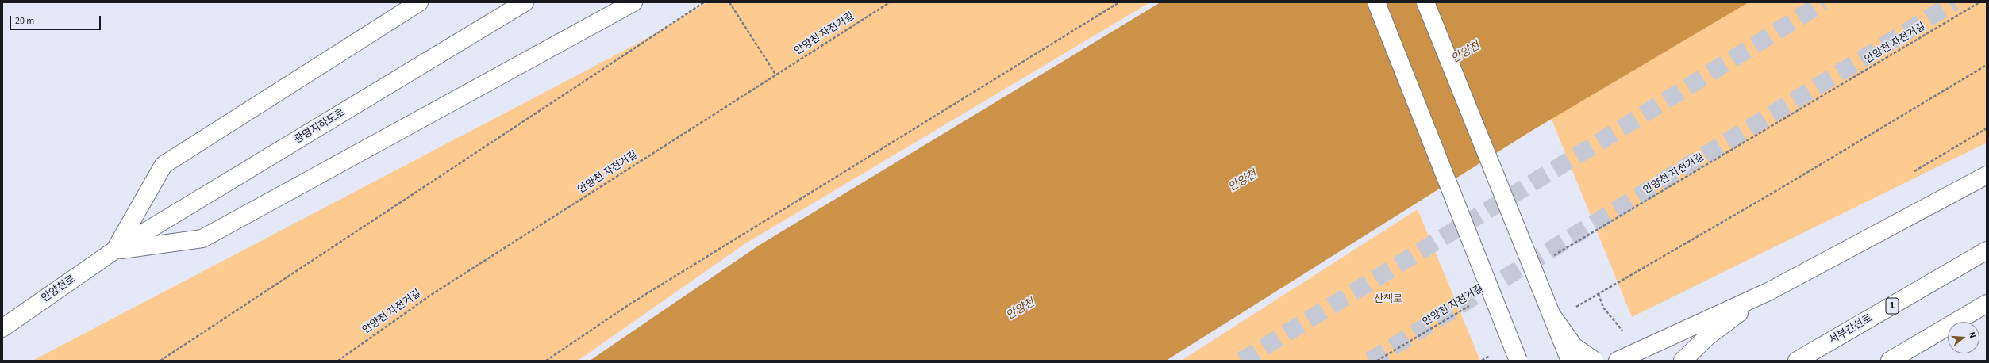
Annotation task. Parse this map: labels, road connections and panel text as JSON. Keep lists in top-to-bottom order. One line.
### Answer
{"streets":{"main road":["광명지하도로","안양천로","1","서부간선로"],"path":["안양천 자전거길"]},"crossings":[["광명지하도로","안양천로"]],"water":["안양천"],"parks":["산책로"],"scale_bar":"20 m","north":"right"}
